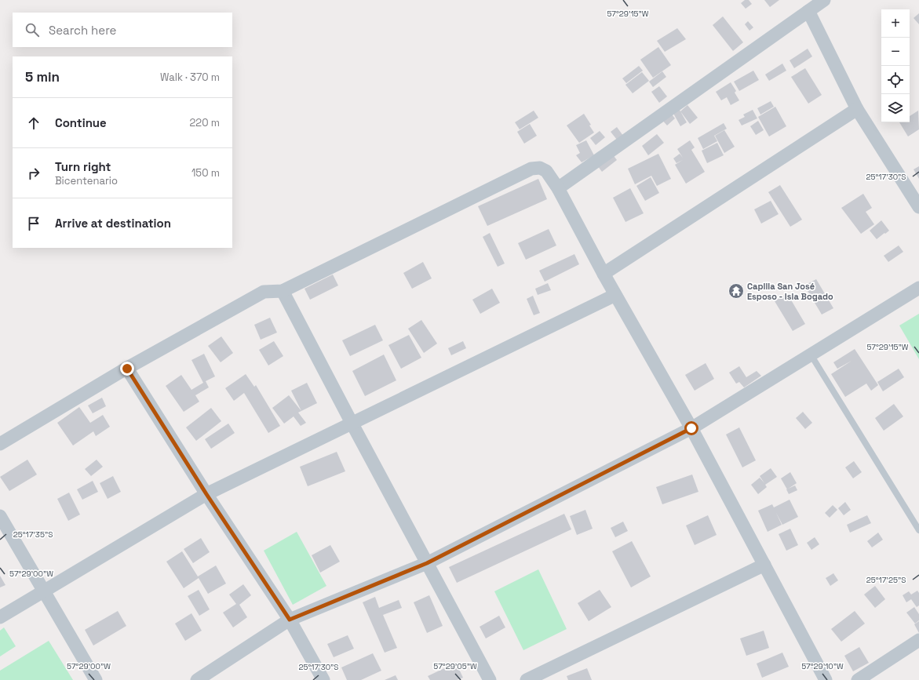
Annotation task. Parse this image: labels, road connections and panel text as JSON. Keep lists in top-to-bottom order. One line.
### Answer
{"places":{"temple":["Capilla San José Esposo - Isla Bogado"]},"page":{"map_buttons":["+","−"],"search":"Search here","heading":["5 min","Walk · 370 m"],"list":[["Continue","220 m"],["Turn right","Bicentenario","150 m"],"Arrive at destination"]},"coordinates":["57°29'15\"W","25°17'30\"S","25°17'35\"S","57°29'00\"W","25°17'25\"S","57°29'05\"W","57°29'10\"W"]}
